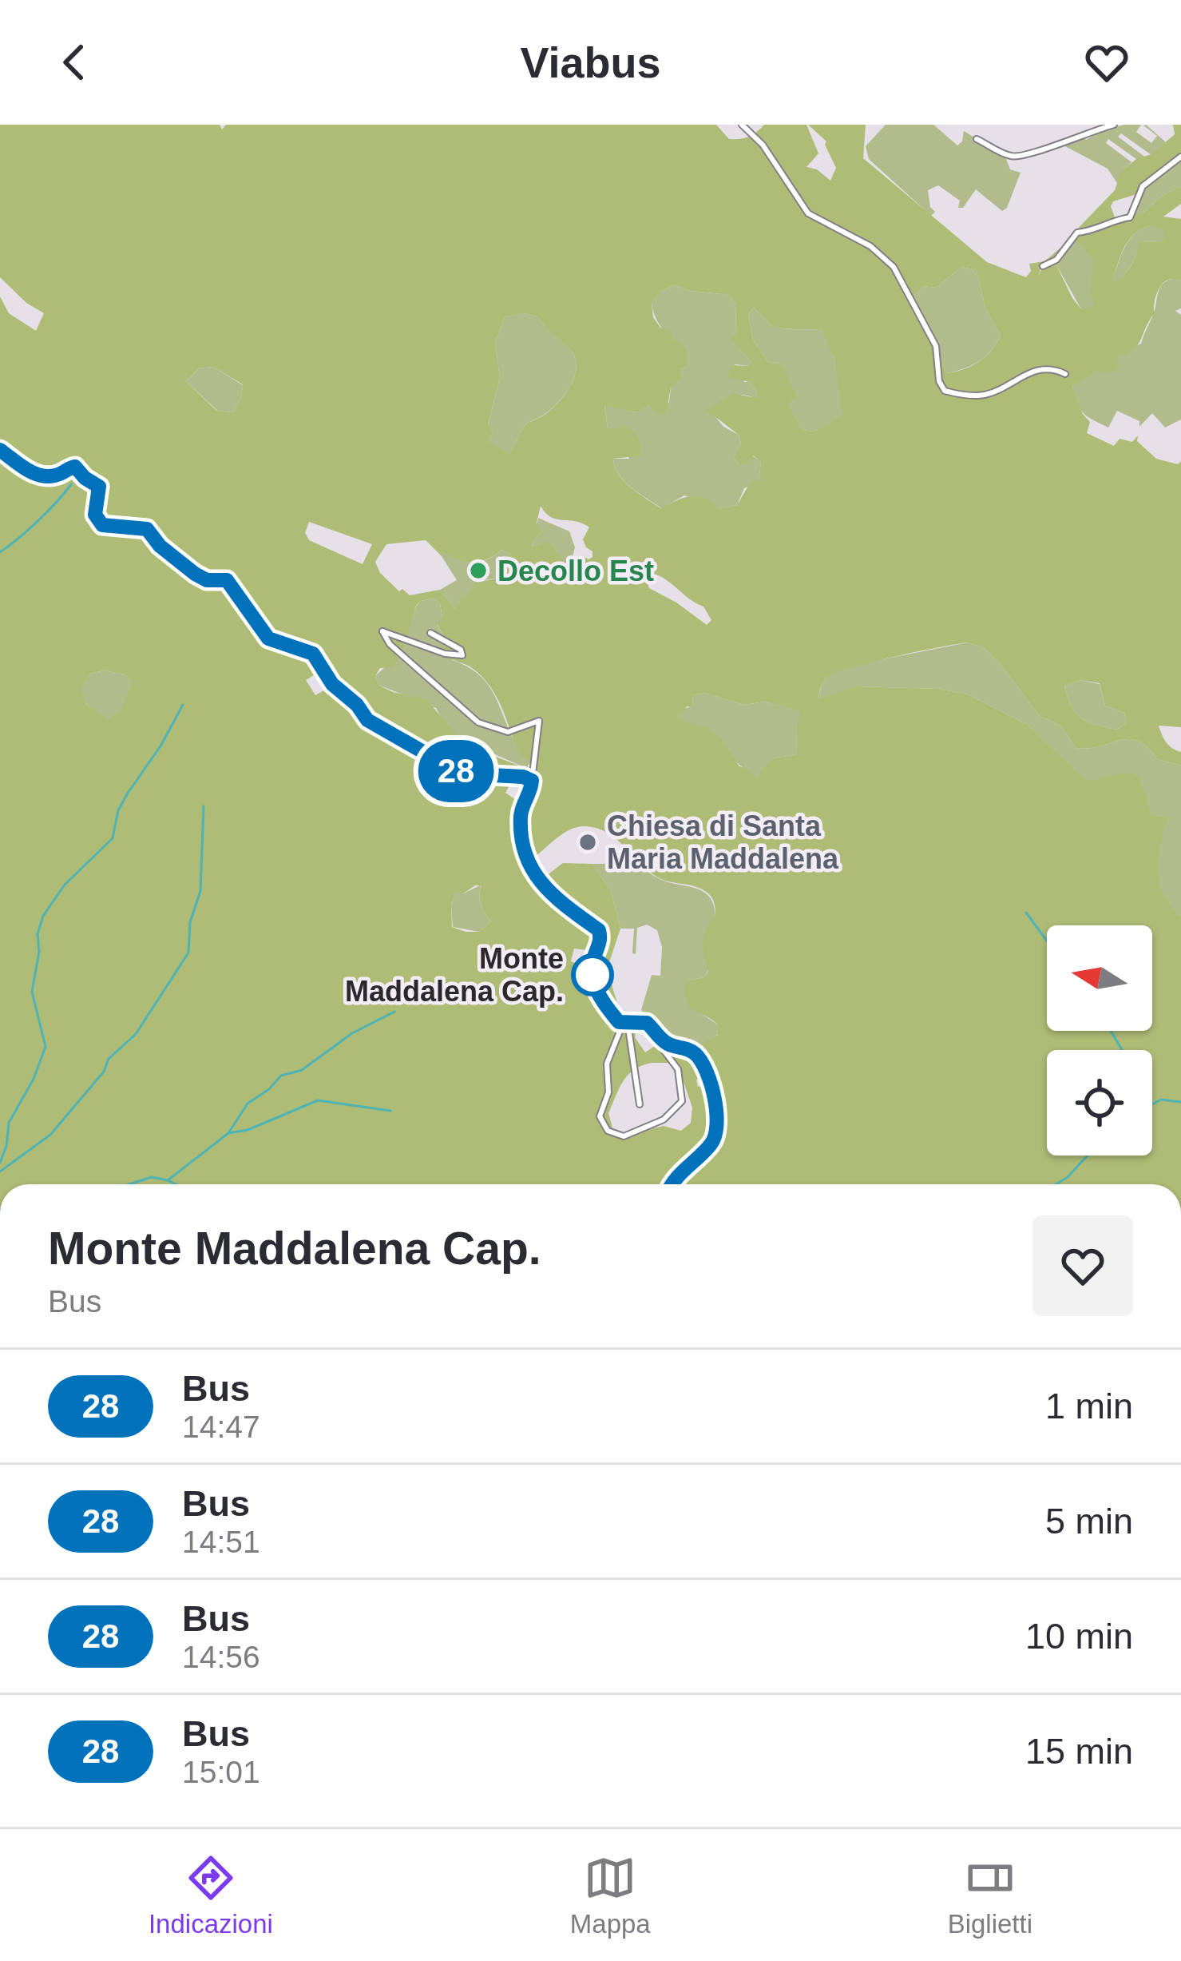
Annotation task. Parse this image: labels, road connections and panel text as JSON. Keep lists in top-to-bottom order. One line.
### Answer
{"places":["Decollo Est","Chiesa di Santa Maria Maddalena","Monte Maddalena Cap."],"lines":["bus line 28"],"north":"left","page":{"header":"Viabus","on_map":"28","heading":["Monte Maddalena Cap.","Bus"],"list":[{"mark":"28","name":"Bus","note":"14:47","value":"1 min"},{"mark":"28","name":"Bus","note":"14:51","value":"5 min"},{"mark":"28","name":"Bus","note":"14:56","value":"10 min"},{"mark":"28","name":"Bus","note":"15:01","value":"15 min"}],"tabs":["Indicazioni","Mappa","Biglietti"]}}
